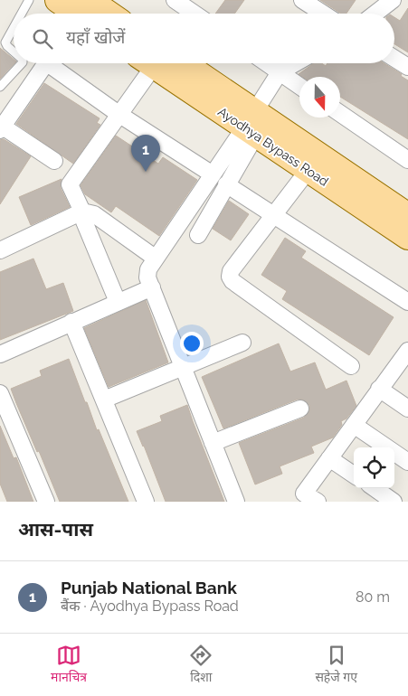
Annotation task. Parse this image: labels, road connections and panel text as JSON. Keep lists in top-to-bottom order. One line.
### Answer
{"streets":{"main road":["Ayodhya Bypass Road"]},"north":"bottom","page":{"search":"यहाँ खोजें","pins":"1","heading":"आस-पास","list":[{"mark":"1","name":"Punjab National Bank","note":"बैंक · Ayodhya Bypass Road","value":"80 m"}],"nav":["मानचित्र","दिशा","सहेजे गए"]}}
